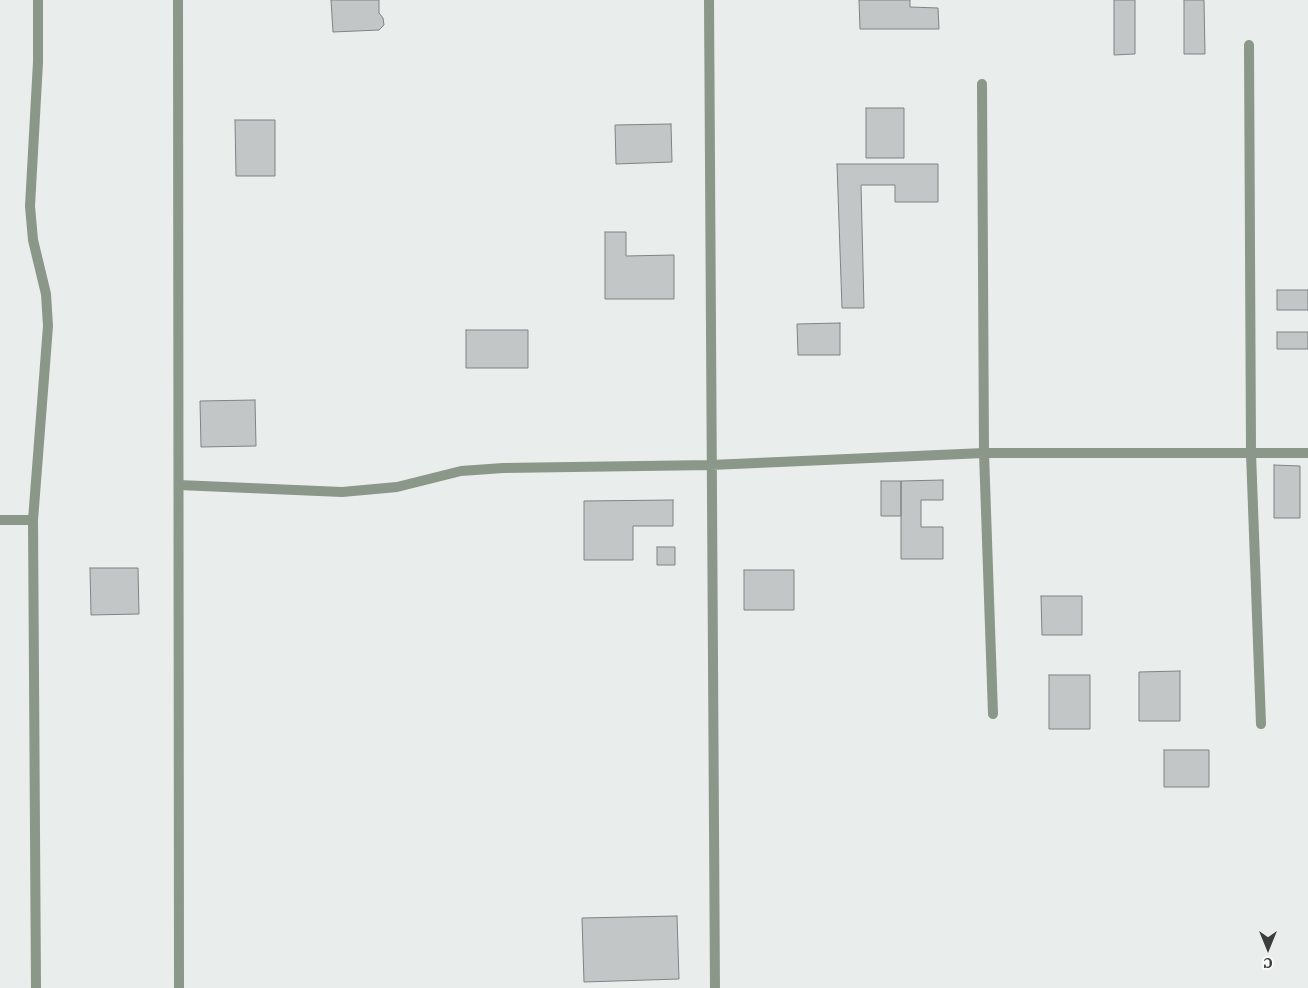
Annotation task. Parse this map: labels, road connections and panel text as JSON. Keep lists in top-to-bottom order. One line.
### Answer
{"north":"bottom"}
